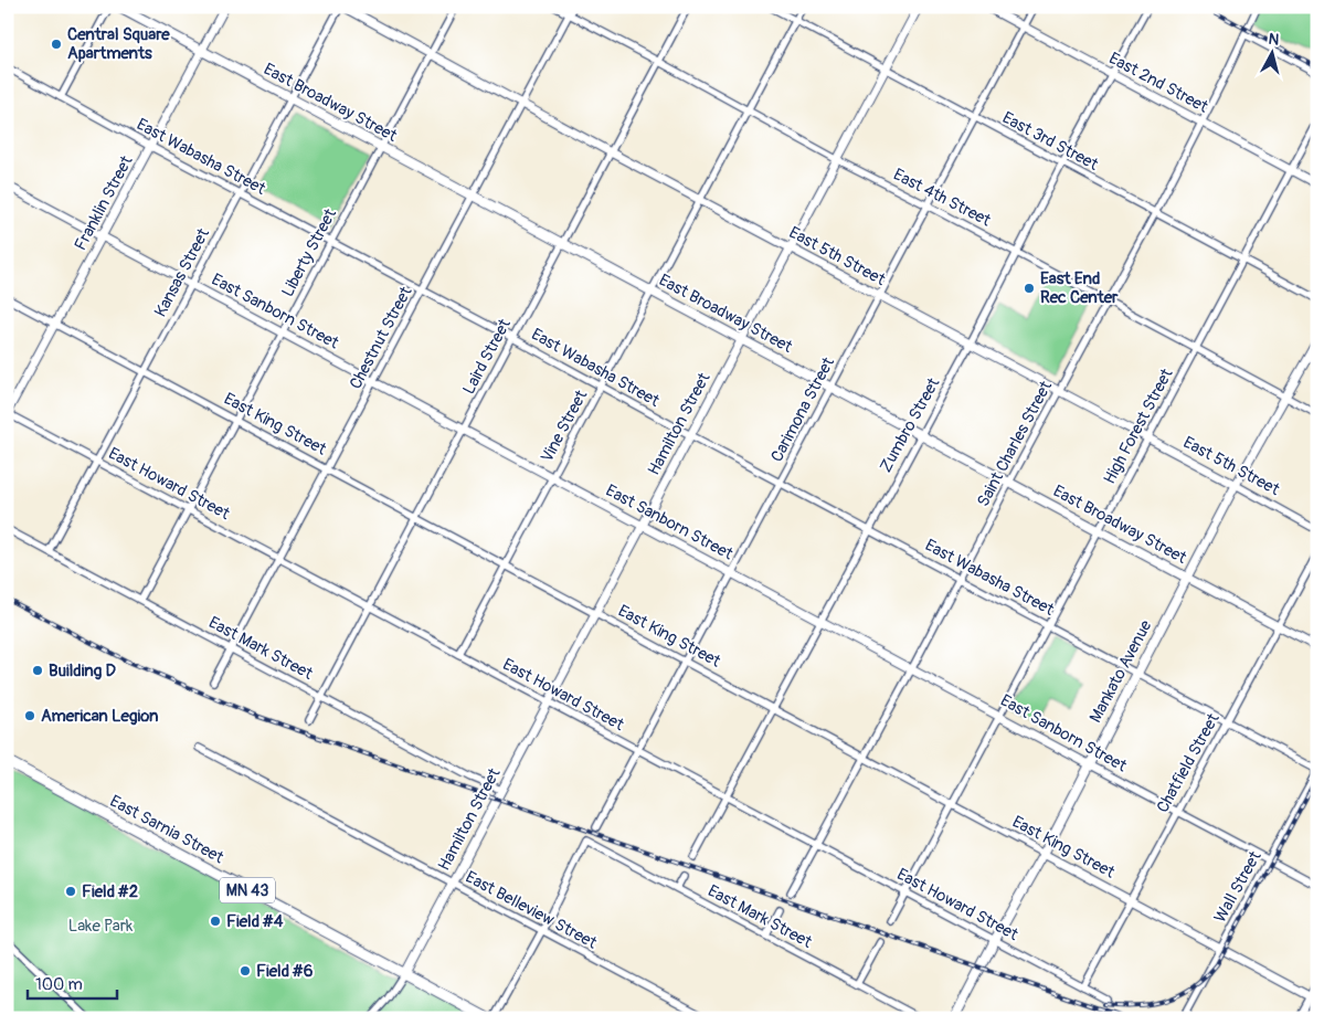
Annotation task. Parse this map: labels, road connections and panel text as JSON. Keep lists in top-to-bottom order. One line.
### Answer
{"streets":{"main road":["East Broadway Street","Mankato Avenue","East Sarnia Street","MN 43"],"street":["East 2nd Street","East 3rd Street","East Wabasha Street","East 4th Street","Franklin Street","Liberty Street","East 5th Street","Kansas Street","East Sanborn Street","Chestnut Street","Laird Street","Carimona Street","East King Street","Hamilton Street","Zumbro Street","Vine Street","High Forest Street","Saint Charles Street","East Howard Street","East Mark Street","Chatfield Street","Wall Street","East Belleview Street"]},"crossings":[["East 2nd Street","Carimona Street"],["East 2nd Street","Zumbro Street"],["East 2nd Street","High Forest Street"],["East 2nd Street","Saint Charles Street"],["East Broadway Street","Franklin Street"],["East Broadway Street","Liberty Street"],["East Broadway Street","Kansas Street"],["East Broadway Street","Chestnut Street"],["East Broadway Street","Laird Street"],["East Broadway Street","Carimona Street"],["East Broadway Street","Hamilton Street"],["East Broadway Street","Zumbro Street"],["East Broadway Street","Vine Street"],["East Broadway Street","High Forest Street"],["East Broadway Street","Saint Charles Street"],["East Broadway Street","Mankato Avenue"],["East Broadway Street","Chatfield Street"],["East 3rd Street","Carimona Street"],["East 3rd Street","Hamilton Street"],["East 3rd Street","Zumbro Street"],["East 3rd Street","Vine Street"],["East 3rd Street","High Forest Street"],["East 3rd Street","Saint Charles Street"],["East Wabasha Street","Franklin Street"],["East Wabasha Street","Liberty Street"],["East Wabasha Street","Kansas Street"],["East Wabasha Street","Chestnut Street"],["East Wabasha Street","Laird Street"],["East Wabasha Street","Carimona Street"],["East Wabasha Street","Hamilton Street"],["East Wabasha Street","Zumbro Street"],["East Wabasha Street","Vine Street"],["East Wabasha Street","High Forest Street"],["East Wabasha Street","Saint Charles Street"],["East Wabasha Street","Mankato Avenue"],["East Wabasha Street","Chatfield Street"],["East Wabasha Street","Wall Street"],["East 4th Street","Chestnut Street"],["East 4th Street","Laird Street"],["East 4th Street","Carimona Street"],["East 4th Street","Hamilton Street"],["East 4th Street","Zumbro Street"],["East 4th Street","Vine Street"],["East 4th Street","High Forest Street"],["East 4th Street","Saint Charles Street"],["East 4th Street","Mankato Avenue"],["Franklin Street","East Sanborn Street"],["Franklin Street","East King Street"],["Franklin Street","East Howard Street"],["Liberty Street","East 5th Street"],["Liberty Street","East Sanborn Street"],["Liberty Street","East King Street"],["Liberty Street","East Howard Street"],["Liberty Street","East Mark Street"],["East 5th Street","Kansas Street"],["East 5th Street","Chestnut Street"],["East 5th Street","Laird Street"],["East 5th Street","Carimona Street"],["East 5th Street","Hamilton Street"],["East 5th Street","Zumbro Street"],["East 5th Street","Vine Street"],["East 5th Street","High Forest Street"],["East 5th Street","Saint Charles Street"],["East 5th Street","Mankato Avenue"],["Kansas Street","East Sanborn Street"],["Kansas Street","East King Street"],["Kansas Street","East Howard Street"],["Kansas Street","East Mark Street"],["East Sanborn Street","Chestnut Street"],["East Sanborn Street","Laird Street"],["East Sanborn Street","Carimona Street"],["East Sanborn Street","Hamilton Street"],["East Sanborn Street","Zumbro Street"],["East Sanborn Street","Vine Street"],["East Sanborn Street","High Forest Street"],["East Sanborn Street","Saint Charles Street"],["East Sanborn Street","Mankato Avenue"],["East Sanborn Street","Chatfield Street"],["East Sanborn Street","Wall Street"],["Chestnut Street","East King Street"],["Chestnut Street","East Howard Street"],["Chestnut Street","East Mark Street"],["Laird Street","East King Street"],["Laird Street","East Howard Street"],["Laird Street","East Mark Street"],["Carimona Street","East King Street"],["Carimona Street","East Howard Street"],["East King Street","Hamilton Street"],["East King Street","Zumbro Street"],["East King Street","Vine Street"],["East King Street","High Forest Street"],["East King Street","Saint Charles Street"],["East King Street","Mankato Avenue"],["East King Street","Chatfield Street"],["East King Street","Wall Street"],["Hamilton Street","East Howard Street"],["Hamilton Street","East Mark Street"],["Hamilton Street","East Sarnia Street"],["Hamilton Street","East Belleview Street"],["Zumbro Street","East Howard Street"],["Vine Street","East Howard Street"],["High Forest Street","East Howard Street"],["Saint Charles Street","East Howard Street"],["East Howard Street","Mankato Avenue"],["East Howard Street","Chatfield Street"],["East Mark Street","East Belleview Street"]],"parks":["Lake Park"],"places":["Central Square Apartments","East End Rec Center","Building D","American Legion","Field #2","Field #4","Field #6"],"scale_bar":"100 m","north":"top"}
